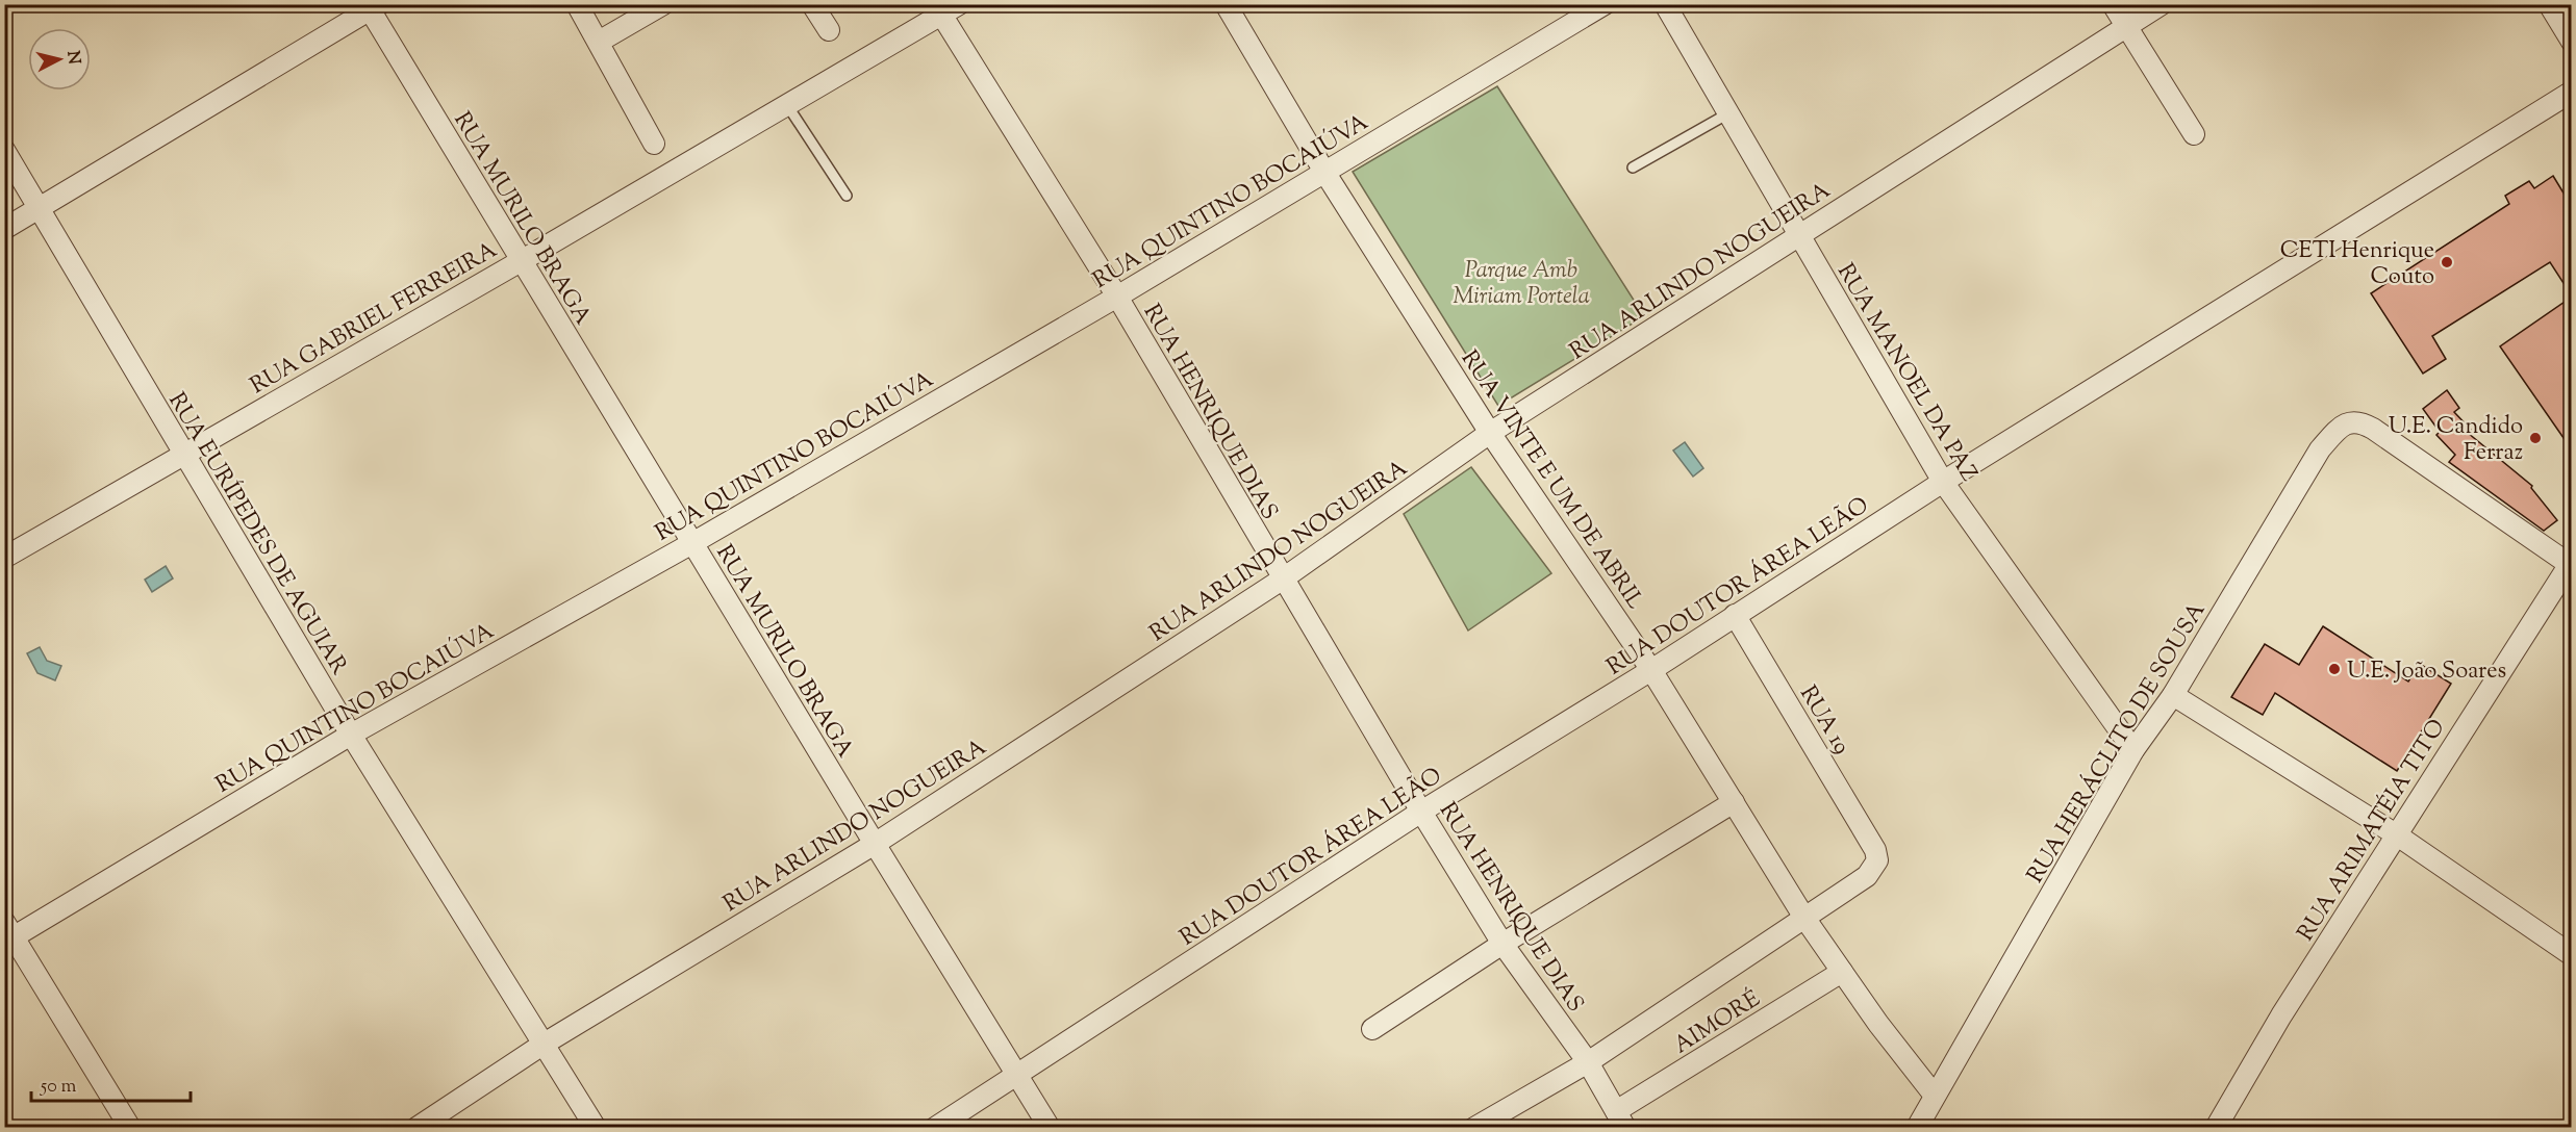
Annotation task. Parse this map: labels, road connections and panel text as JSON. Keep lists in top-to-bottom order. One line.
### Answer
{"streets":{"street":["RUA QUINTINO BOCAIÚVA","RUA MURILO BRAGA","RUA ARLINDO NOGUEIRA","RUA GABRIEL FERREIRA","RUA MANOEL DA PAZ","RUA HENRIQUE DIAS","RUA VINTE E UM DE ABRIL","RUA EURÍPEDES DE AGUIAR","RUA DOUTOR ÁREA LEÃO","RUA 19","RUA HERÁCLITO DE SOUSA","RUA ARIMATÉIA TITO","AIMORÉ"]},"crossings":[["RUA QUINTINO BOCAIÚVA","RUA MURILO BRAGA"],["RUA QUINTINO BOCAIÚVA","RUA HENRIQUE DIAS"],["RUA QUINTINO BOCAIÚVA","RUA VINTE E UM DE ABRIL"],["RUA QUINTINO BOCAIÚVA","RUA EURÍPEDES DE AGUIAR"],["RUA MURILO BRAGA","RUA ARLINDO NOGUEIRA"],["RUA MURILO BRAGA","RUA GABRIEL FERREIRA"],["RUA MURILO BRAGA","RUA DOUTOR ÁREA LEÃO"],["RUA ARLINDO NOGUEIRA","RUA MANOEL DA PAZ"],["RUA ARLINDO NOGUEIRA","RUA HENRIQUE DIAS"],["RUA ARLINDO NOGUEIRA","RUA VINTE E UM DE ABRIL"],["RUA ARLINDO NOGUEIRA","RUA EURÍPEDES DE AGUIAR"],["RUA GABRIEL FERREIRA","RUA HENRIQUE DIAS"],["RUA GABRIEL FERREIRA","RUA EURÍPEDES DE AGUIAR"],["RUA MANOEL DA PAZ","RUA DOUTOR ÁREA LEÃO"],["RUA MANOEL DA PAZ","RUA HERÁCLITO DE SOUSA"],["RUA HENRIQUE DIAS","RUA DOUTOR ÁREA LEÃO"],["RUA HENRIQUE DIAS","AIMORÉ"],["RUA VINTE E UM DE ABRIL","RUA DOUTOR ÁREA LEÃO"],["RUA VINTE E UM DE ABRIL","RUA 19"],["RUA VINTE E UM DE ABRIL","RUA HERÁCLITO DE SOUSA"],["RUA VINTE E UM DE ABRIL","AIMORÉ"],["RUA DOUTOR ÁREA LEÃO","RUA 19"],["RUA HERÁCLITO DE SOUSA","RUA ARIMATÉIA TITO"]],"parks":["Parque Amb Miriam Portela"],"places":["CETI Henrique Couto","U.E. Candido Ferraz","U.E. João Soares"],"scale_bar":"50 m","north":"right"}
